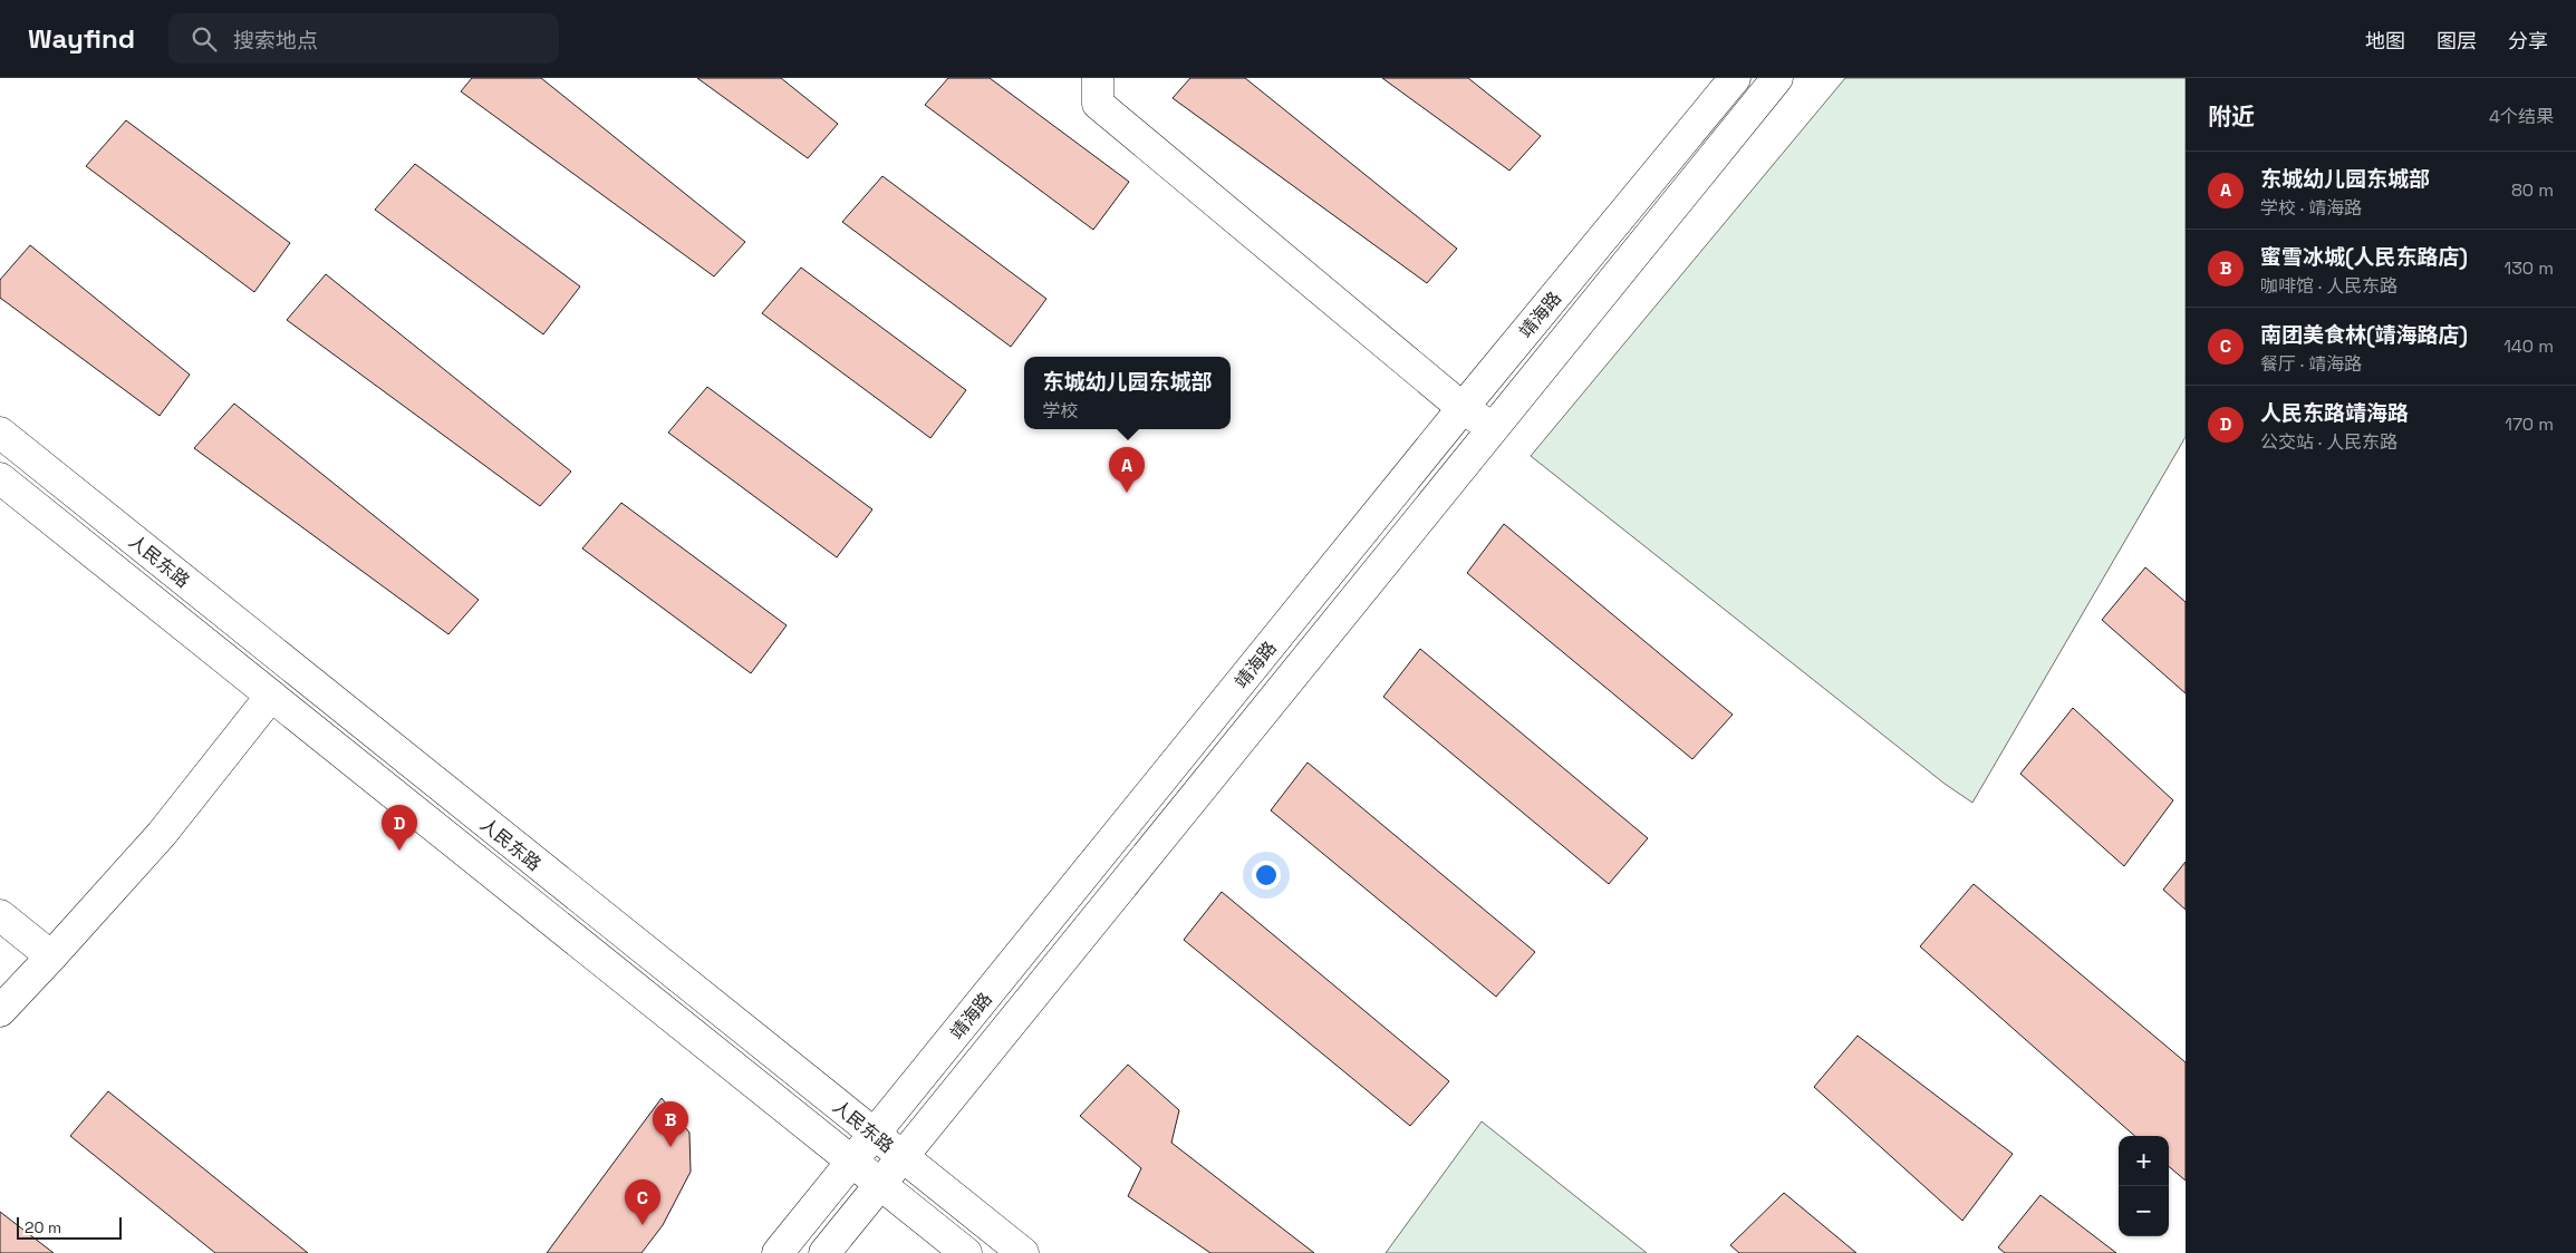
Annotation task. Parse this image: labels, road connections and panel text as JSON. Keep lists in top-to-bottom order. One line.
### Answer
{"streets":{"street":["靖海路","人民东路"]},"crossings":[["靖海路","人民东路"]],"scale_bar":"20 m","page":{"header":"Wayfind","search":"搜索地点","nav":["地图","图层","分享"],"heading":["附近","4个结果"],"list":[{"mark":"A","name":"东城幼儿园东城部","note":"学校 · 靖海路","value":"80 m"},{"mark":"B","name":"蜜雪冰城(人民东路店)","note":"咖啡馆 · 人民东路","value":"130 m"},{"mark":"C","name":"南团美食林(靖海路店)","note":"餐厅 · 靖海路","value":"140 m"},{"mark":"D","name":"人民东路靖海路","note":"公交站 · 人民东路","value":"170 m"}],"popup":["东城幼儿园东城部","学校"],"pins":["A","D","B","C"],"map_buttons":["+","−"],"scale":"20 m"}}
